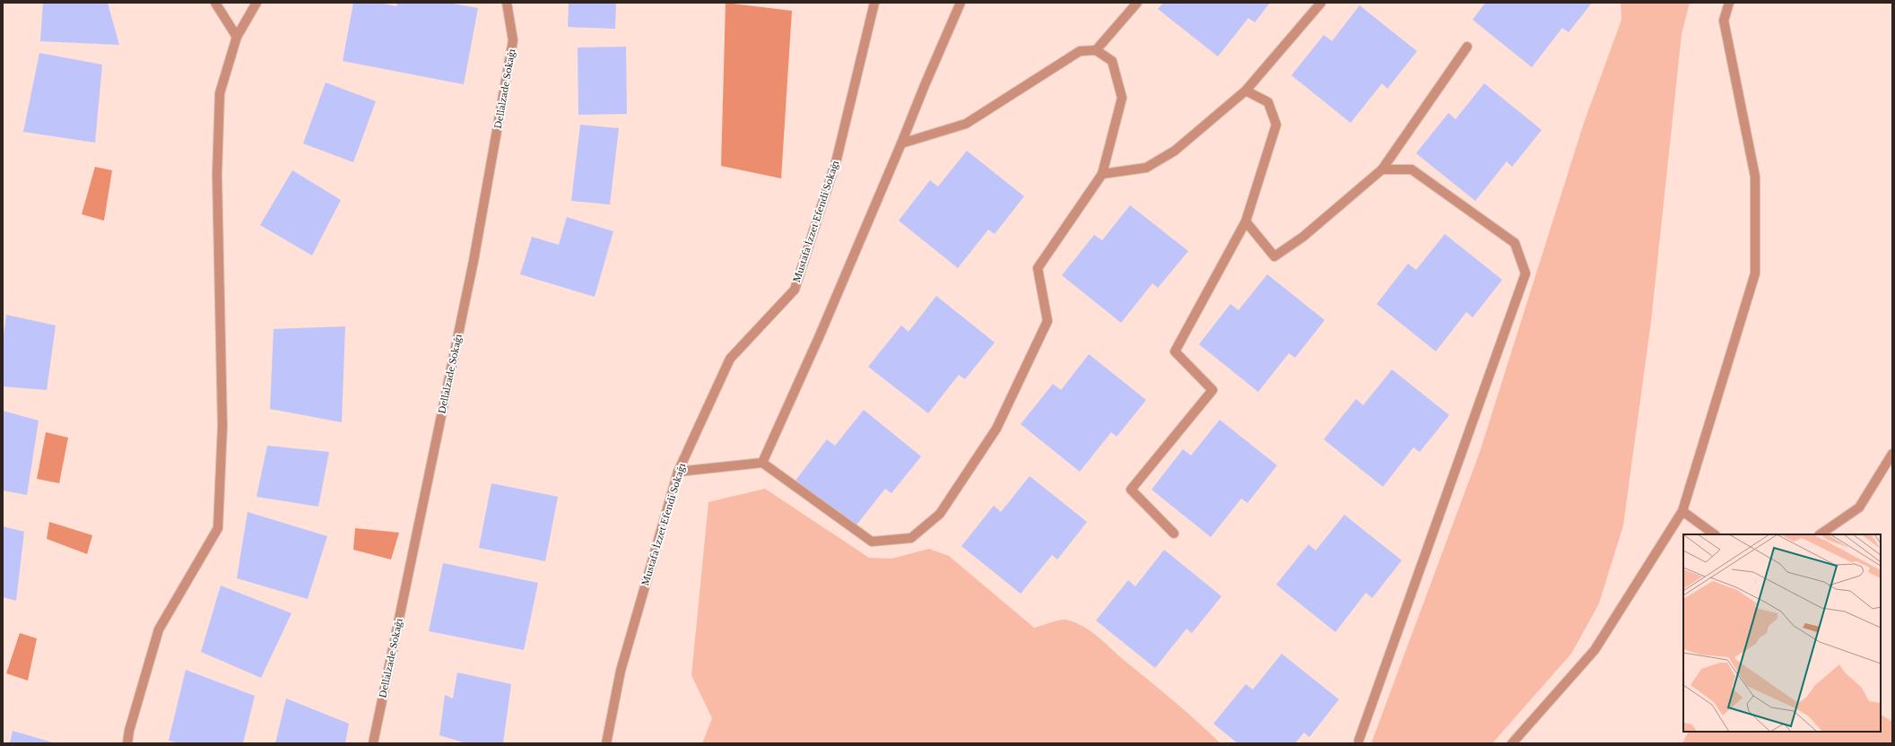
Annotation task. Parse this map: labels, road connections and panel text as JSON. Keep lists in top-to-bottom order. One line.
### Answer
{"streets":{"street":["Dellalzade Sokağı","Mustafa İzzet Efendi Sokağı"]}}
